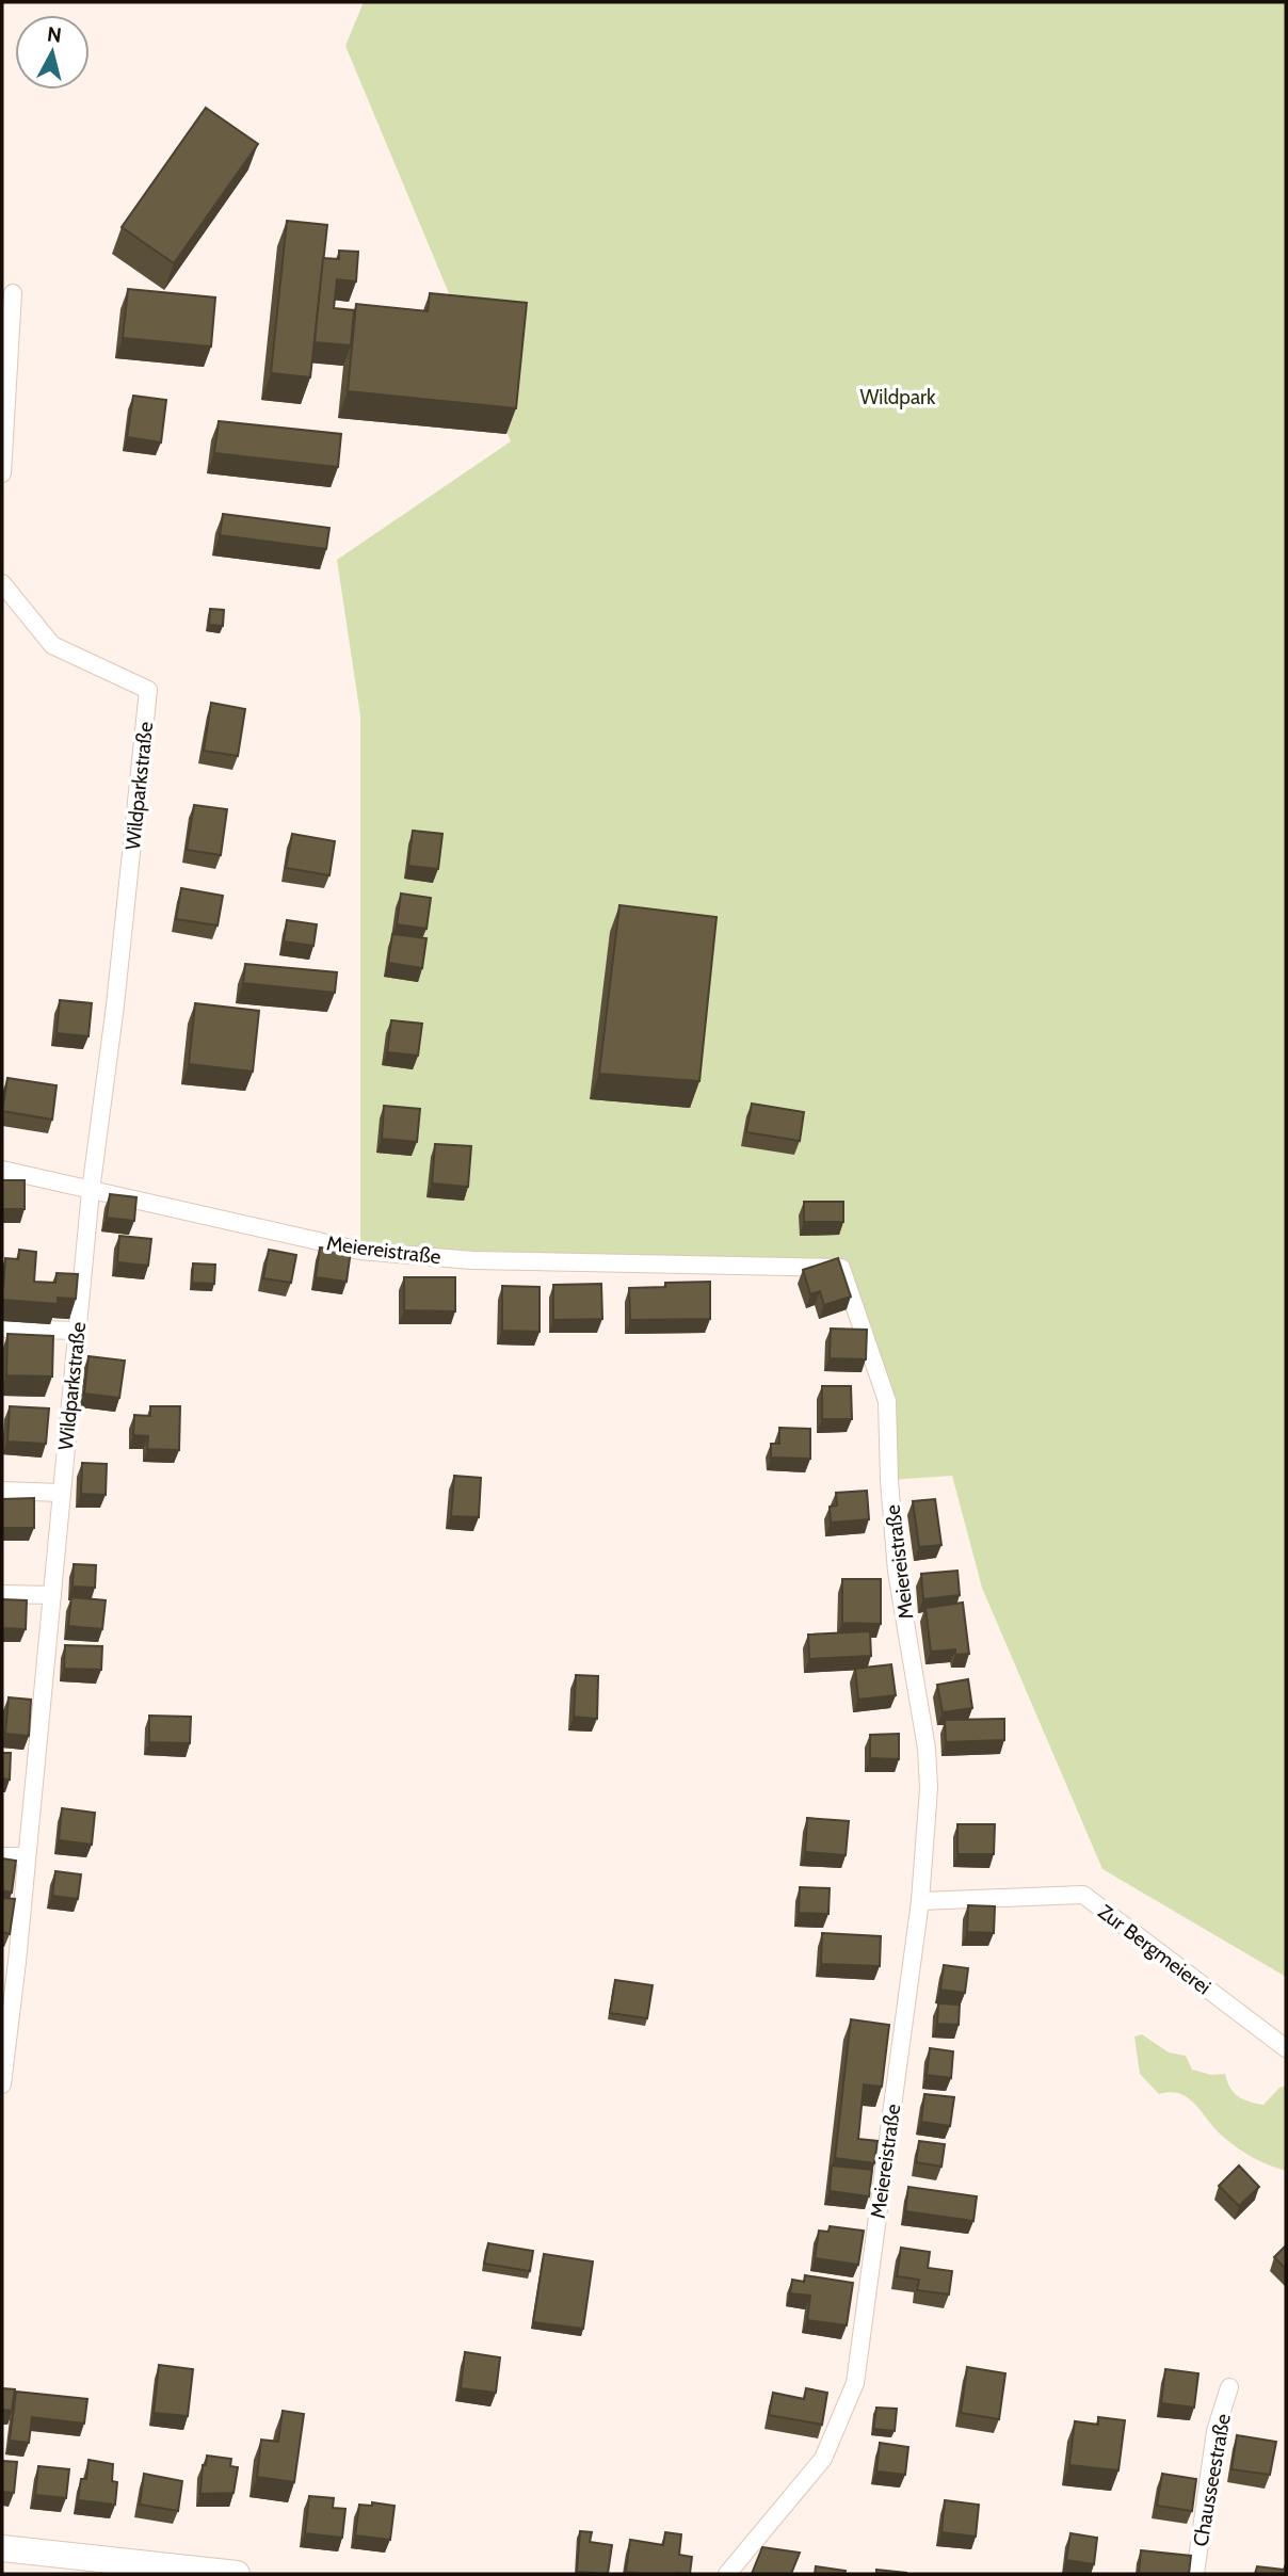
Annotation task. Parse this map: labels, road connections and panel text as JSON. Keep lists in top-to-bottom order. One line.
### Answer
{"streets":{"street":["Wildparkstraße","Meiereistraße","Zur Bergmeierei","Chausseestraße"]},"crossings":[["Wildparkstraße","Meiereistraße"],["Meiereistraße","Zur Bergmeierei"]],"parks":["Wildpark"],"north":"top"}
